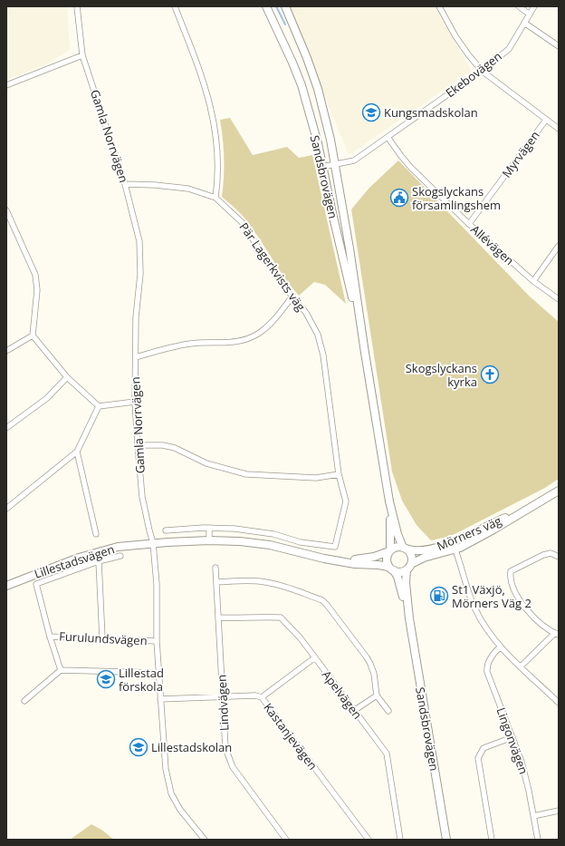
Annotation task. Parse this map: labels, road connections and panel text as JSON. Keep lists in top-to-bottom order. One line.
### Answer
{"streets":{"main road":["Sandsbrovägen","Mörners väg","Lillestadsvägen"],"street":["Ekebovägen","Gamla Norrvägen","Myrvägen","Allévägen","Pär Lagerkvists väg","Furulundsvägen","Apelvägen","Lindvägen","Kastanjevägen","Lingonvägen"]},"crossings":[["Ekebovägen","Sandsbrovägen"],["Ekebovägen","Allévägen"],["Gamla Norrvägen","Lillestadsvägen"],["Gamla Norrvägen","Furulundsvägen"],["Gamla Norrvägen","Kastanjevägen"],["Myrvägen","Allévägen"],["Sandsbrovägen","Mörners väg"],["Sandsbrovägen","Lillestadsvägen"],["Mörners väg","Lillestadsvägen"],["Lillestadsvägen","Furulundsvägen"],["Apelvägen","Lindvägen"],["Lindvägen","Kastanjevägen"]],"places":{"school or university":["Kungsmadskolan","Lillestad förskola","Lillestadskolan"],"public building":["Skogslyckans församlingshem"],"church":["Skogslyckans kyrka"],"fuel station":["St1 Växjö, Mörners Väg 2"]}}
